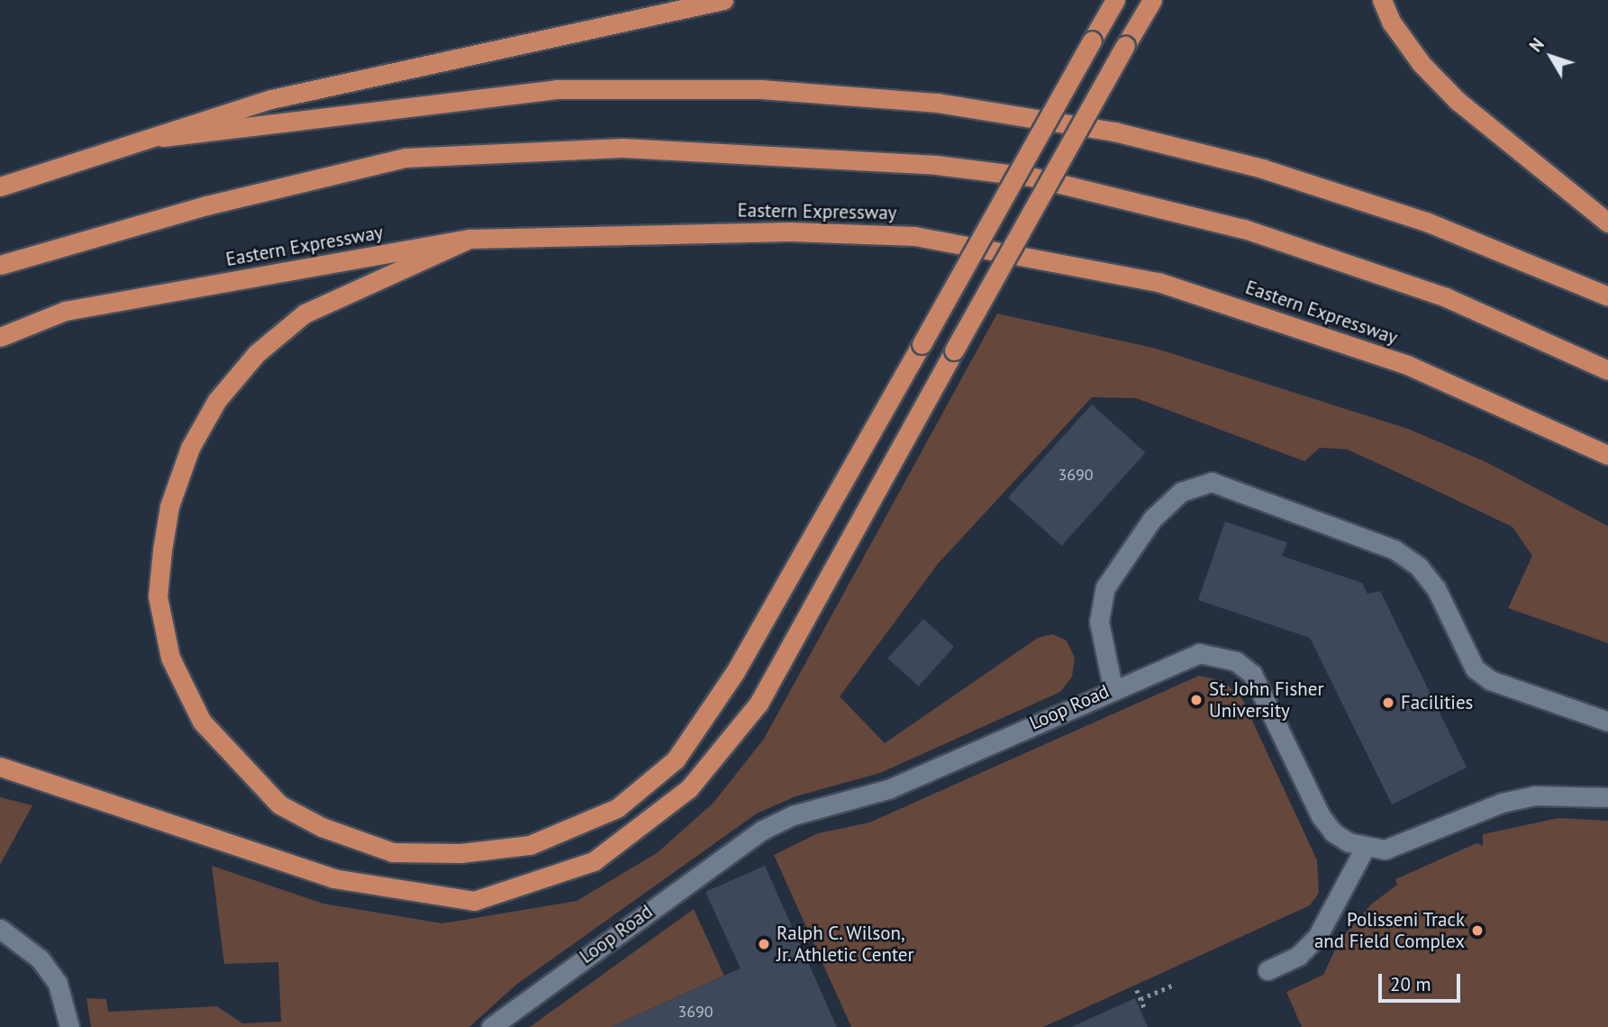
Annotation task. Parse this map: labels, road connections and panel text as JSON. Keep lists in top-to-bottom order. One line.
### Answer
{"streets":{"highway":["Eastern Expressway"],"street":["Loop Road"]},"places":["St. John Fisher University","Facilities","Polisseni Track and Field Complex","Ralph C. Wilson, Jr. Athletic Center"],"house_numbers":["3690","3690"],"scale_bar":"20 m","north":"top left"}
